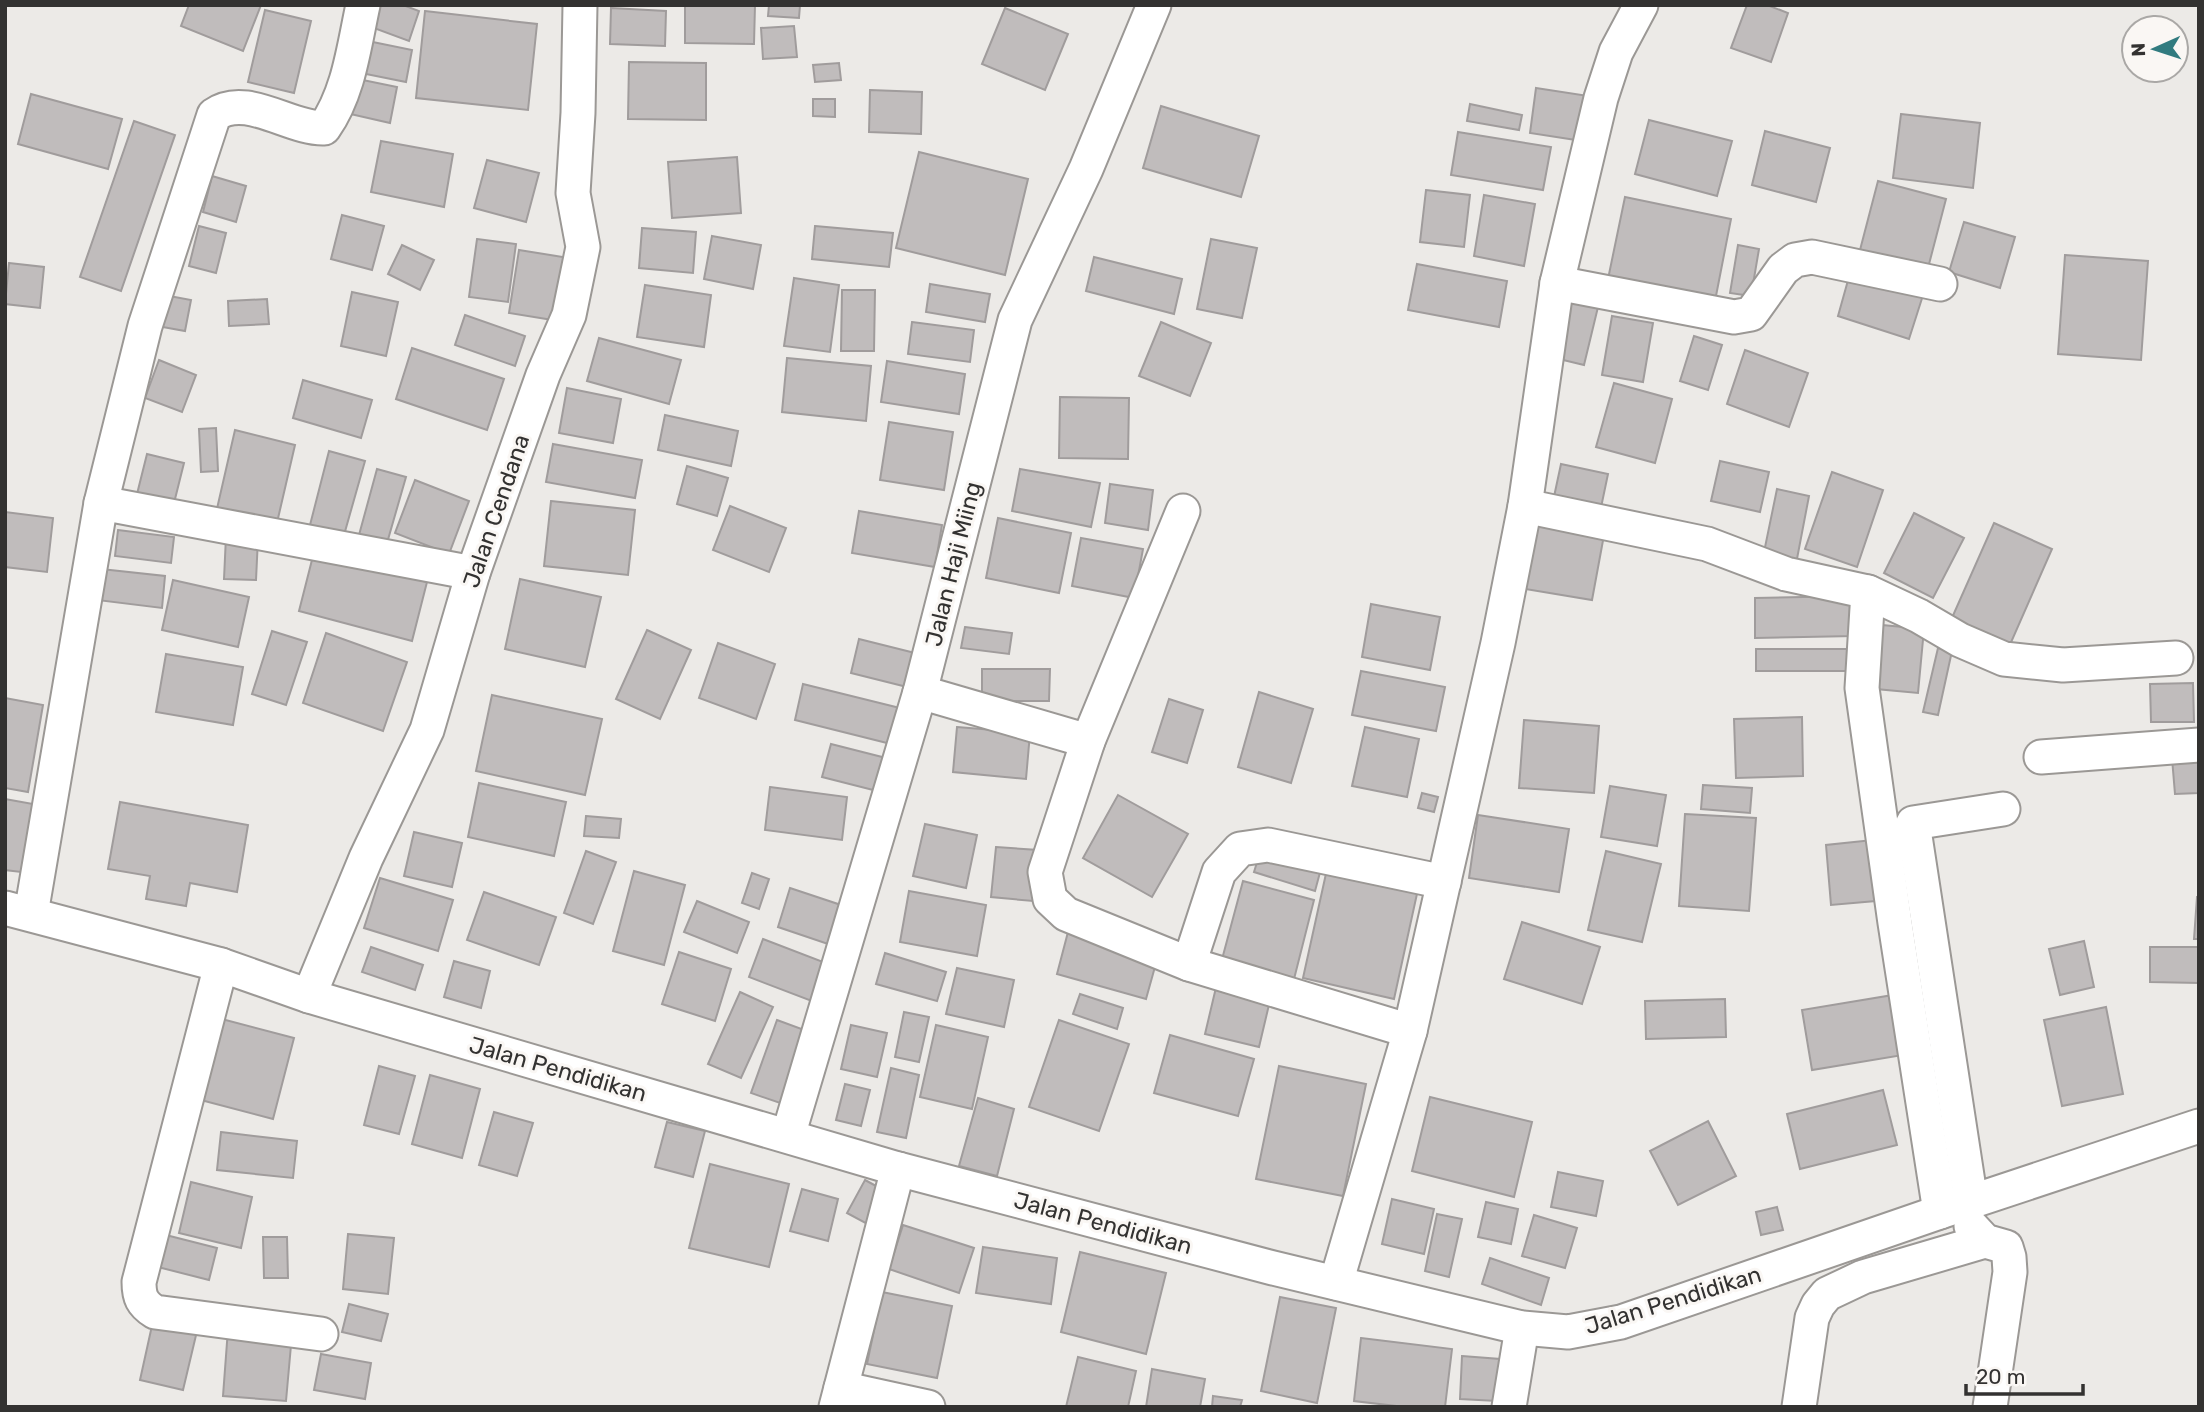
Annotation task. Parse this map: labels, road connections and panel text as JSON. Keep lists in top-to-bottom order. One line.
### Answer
{"streets":{"street":["Jalan Cendana","Jalan Haji Miing","Jalan Pendidikan"]},"crossings":[["Jalan Cendana","Jalan Pendidikan"],["Jalan Haji Miing","Jalan Pendidikan"]],"scale_bar":"20 m","north":"left"}
